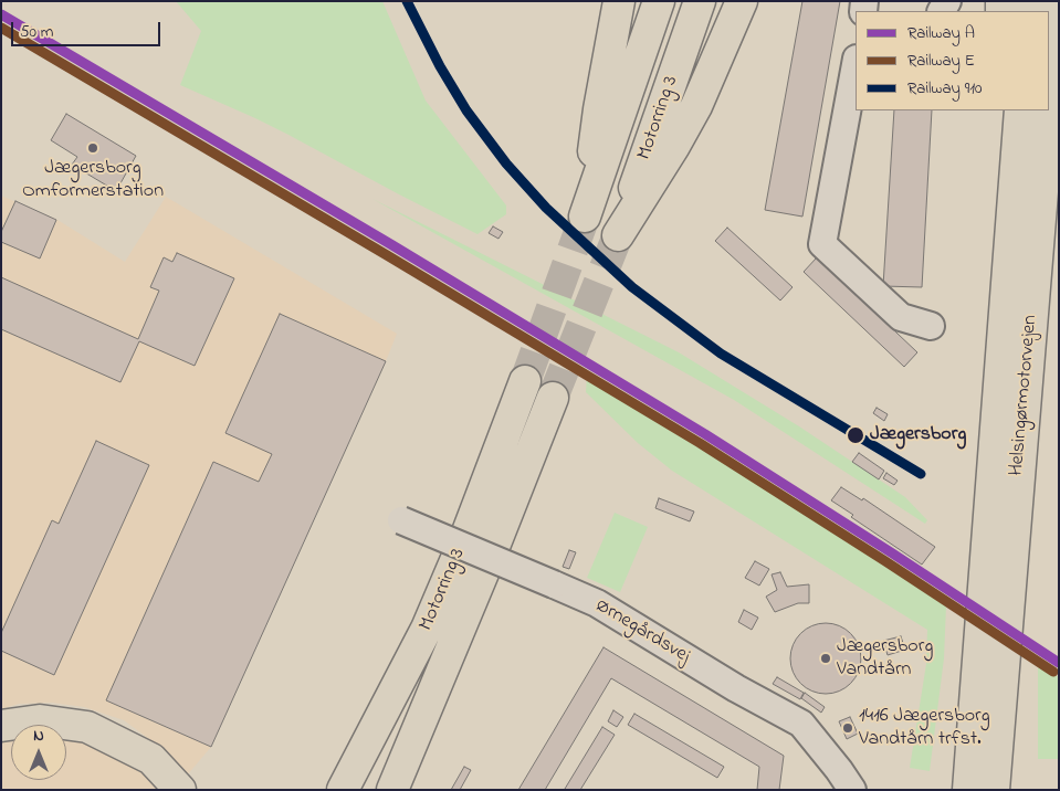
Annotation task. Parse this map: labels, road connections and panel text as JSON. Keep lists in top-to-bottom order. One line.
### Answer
{"streets":{"highway":["Motorring 3","Helsingørmotorvejen"],"street":["Ørnegårdsvej"]},"places":["Jægersborg Omformerstation","Jægersborg","Jægersborg Vandtårn","1416 Jægersborg Vandtårn trfst."],"lines":["rail line 910","rail line A","rail line E"],"legend":["Railway A","Railway E","Railway 910"],"scale_bar":"50 m","north":"top"}
